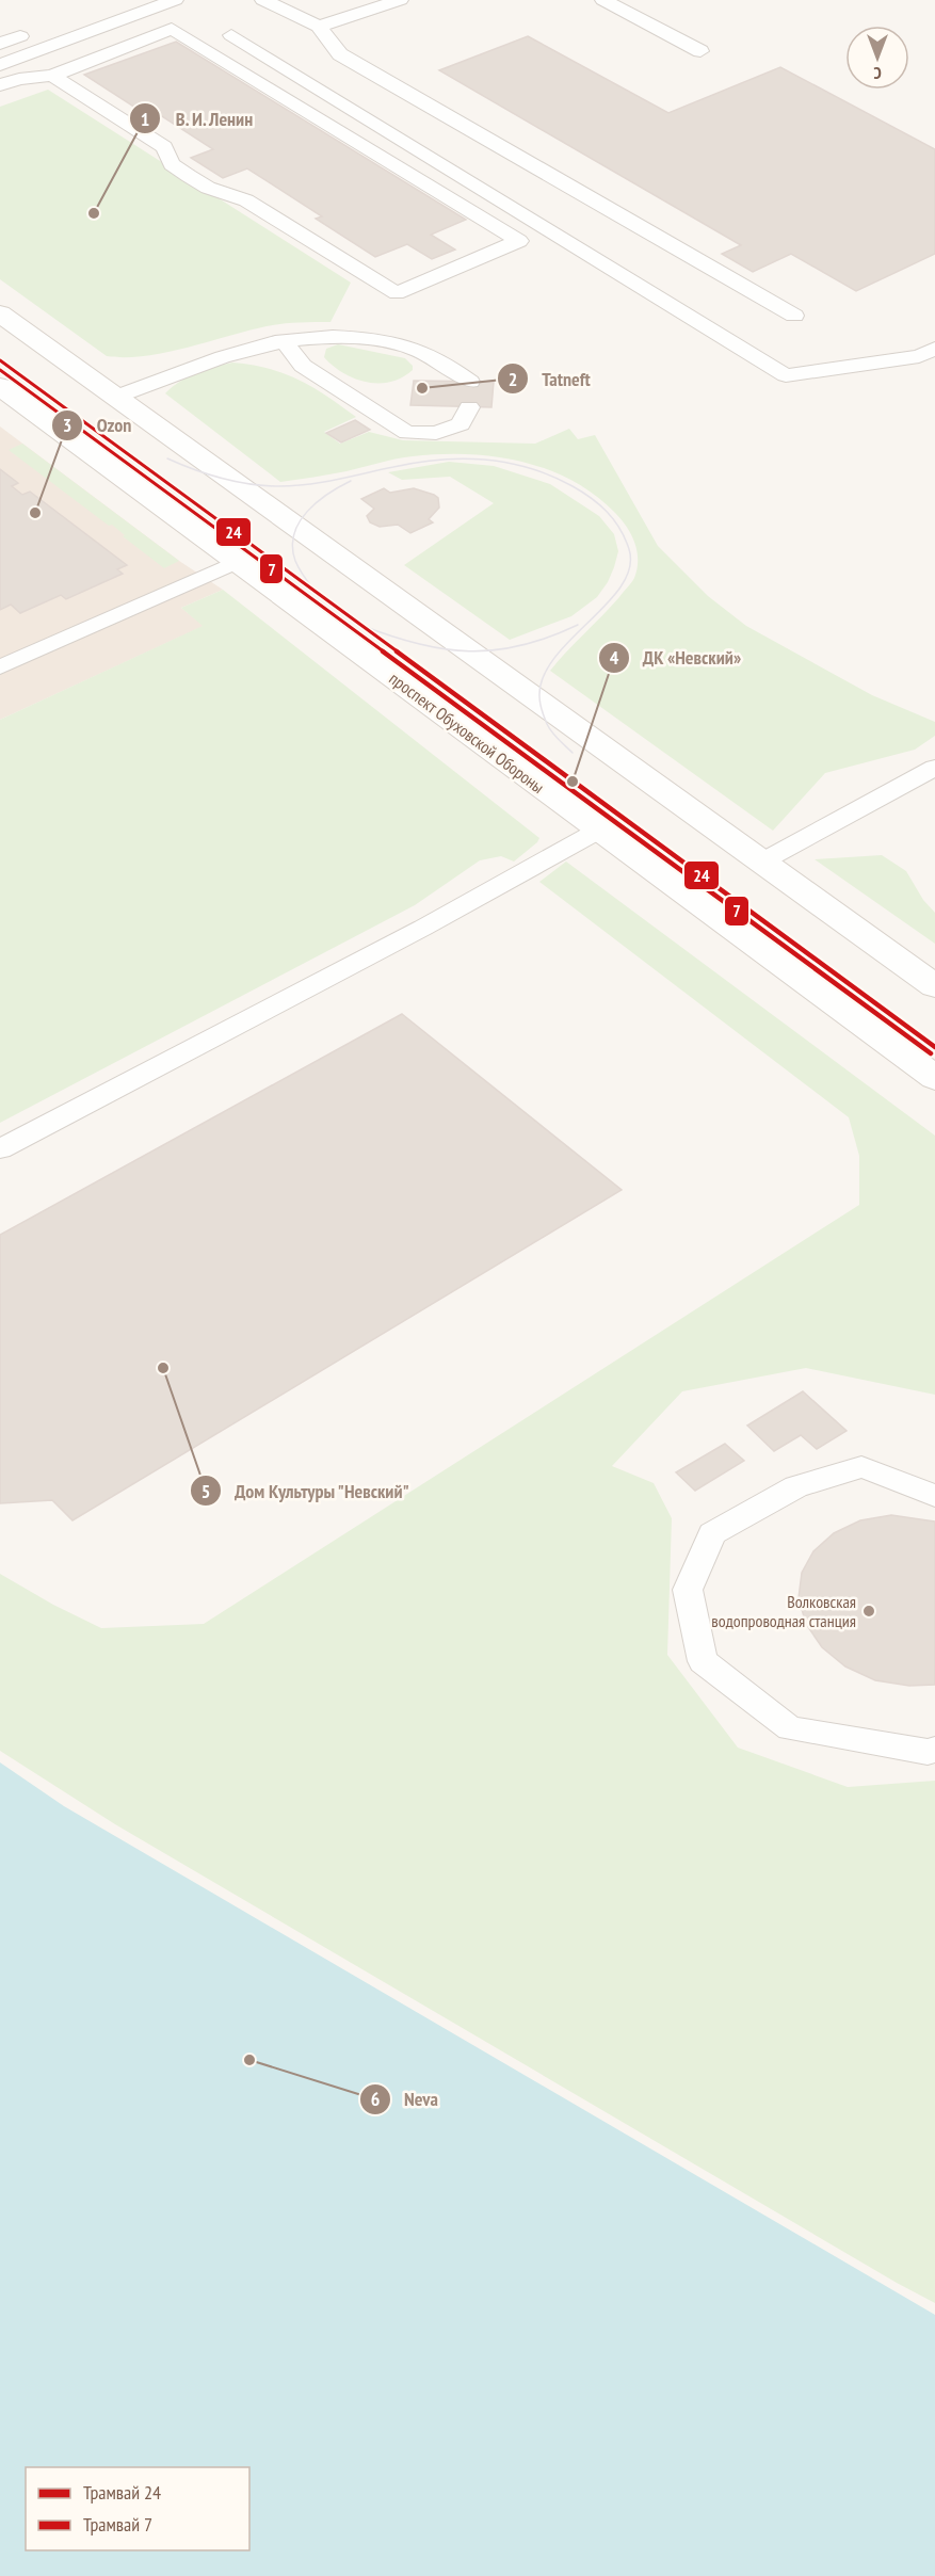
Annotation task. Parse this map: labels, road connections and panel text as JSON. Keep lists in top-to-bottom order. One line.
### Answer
{"streets":{"main road":["проспект Обуховской Обороны"]},"places":["В. И. Ленин","Tatneft","Ozon","ДК «Невский»","Дом Культуры \"Невский\"","Волковская водопроводная станция","Neva"],"lines":["tram line 24","tram line 7"],"legend":["Трамвай 24","Трамвай 7"],"north":"bottom"}
